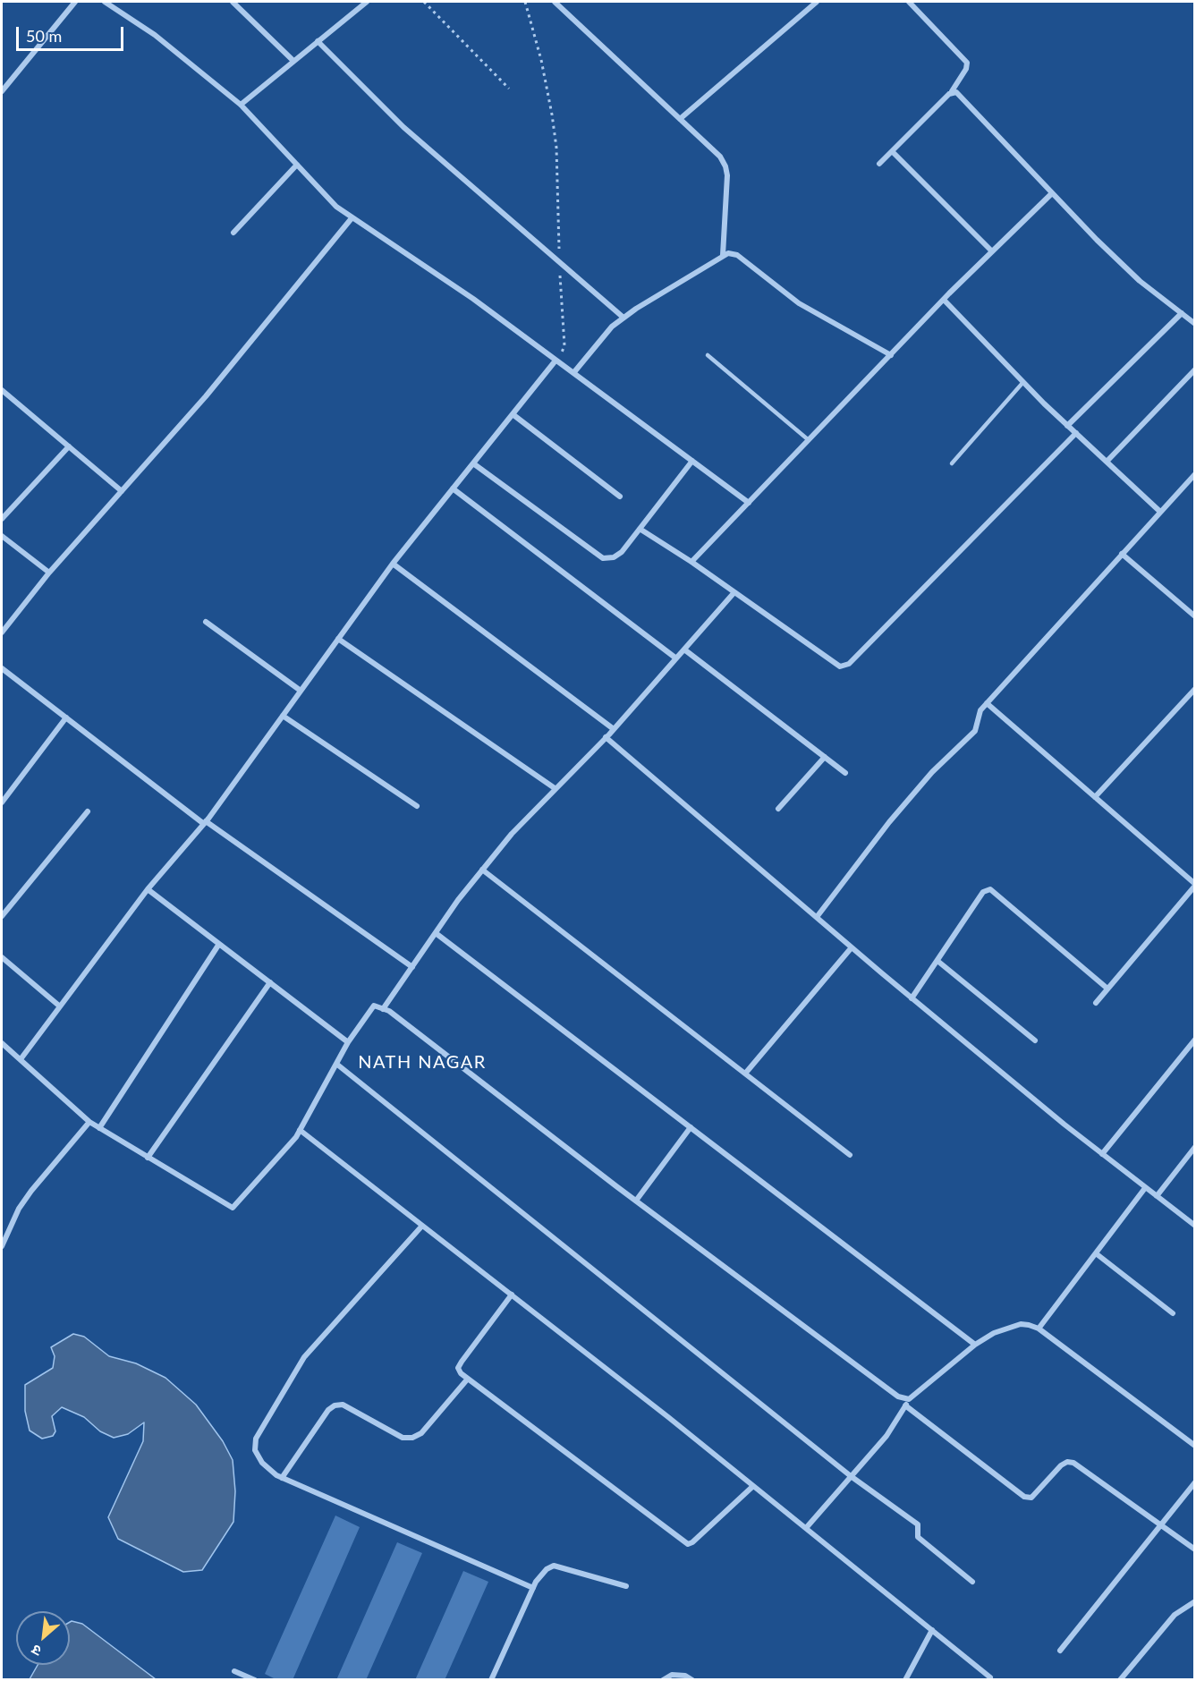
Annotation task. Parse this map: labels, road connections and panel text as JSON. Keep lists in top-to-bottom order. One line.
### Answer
{"districts":["NATH NAGAR"],"scale_bar":"50 m","north":"bottom left"}
